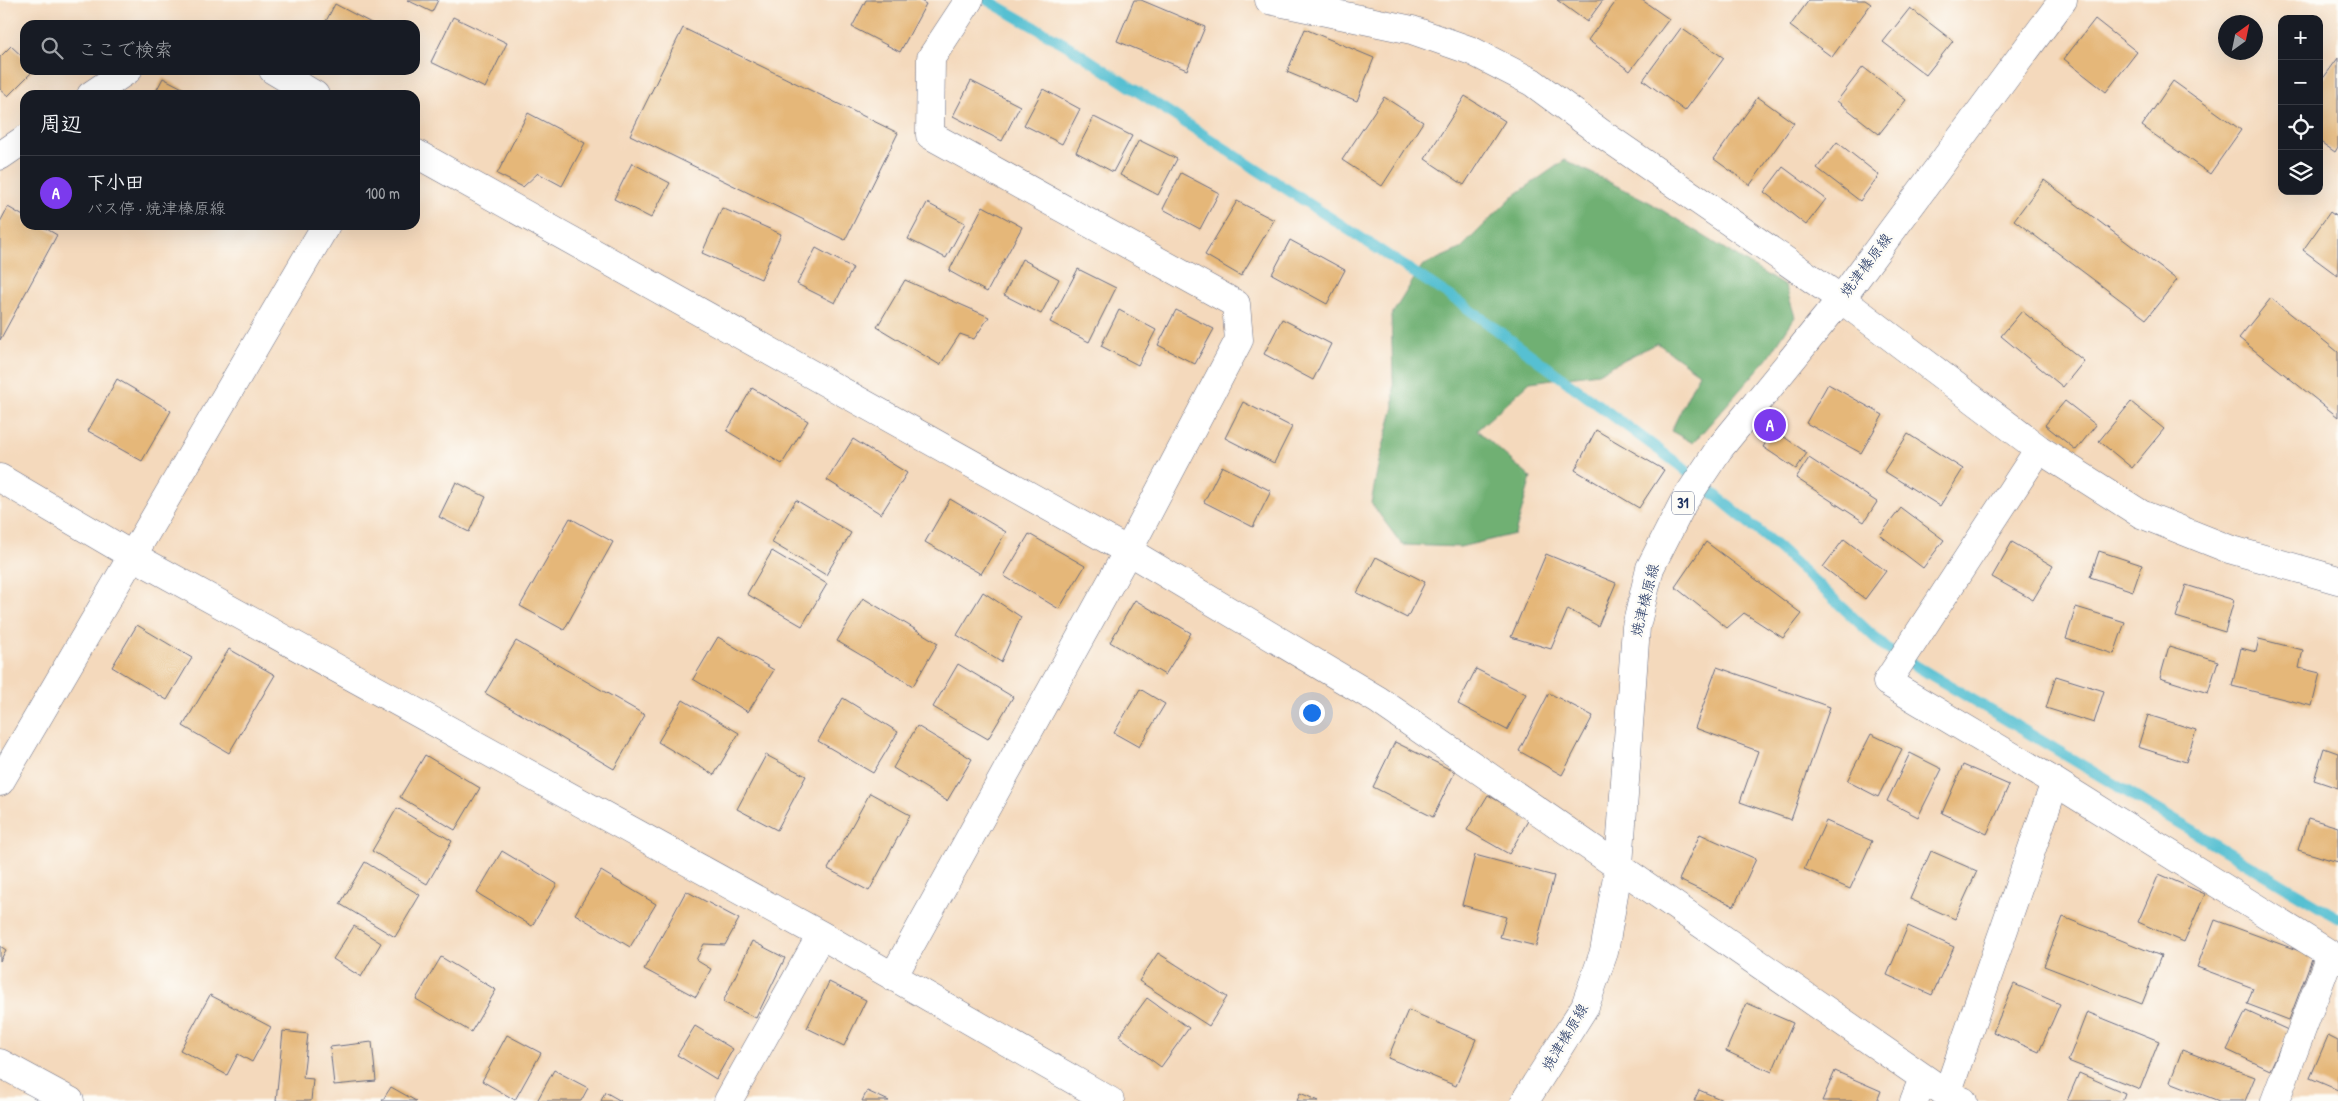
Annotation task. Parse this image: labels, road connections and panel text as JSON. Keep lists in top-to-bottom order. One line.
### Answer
{"streets":{"street":["焼津榛原線","31"]},"north":"top right","page":{"map_buttons":["+","−"],"search":"ここで検索","heading":"周辺","list":[{"mark":"A","name":"下小田","note":"バス停 · 焼津榛原線","value":"100 m"}],"pins":"A"}}
